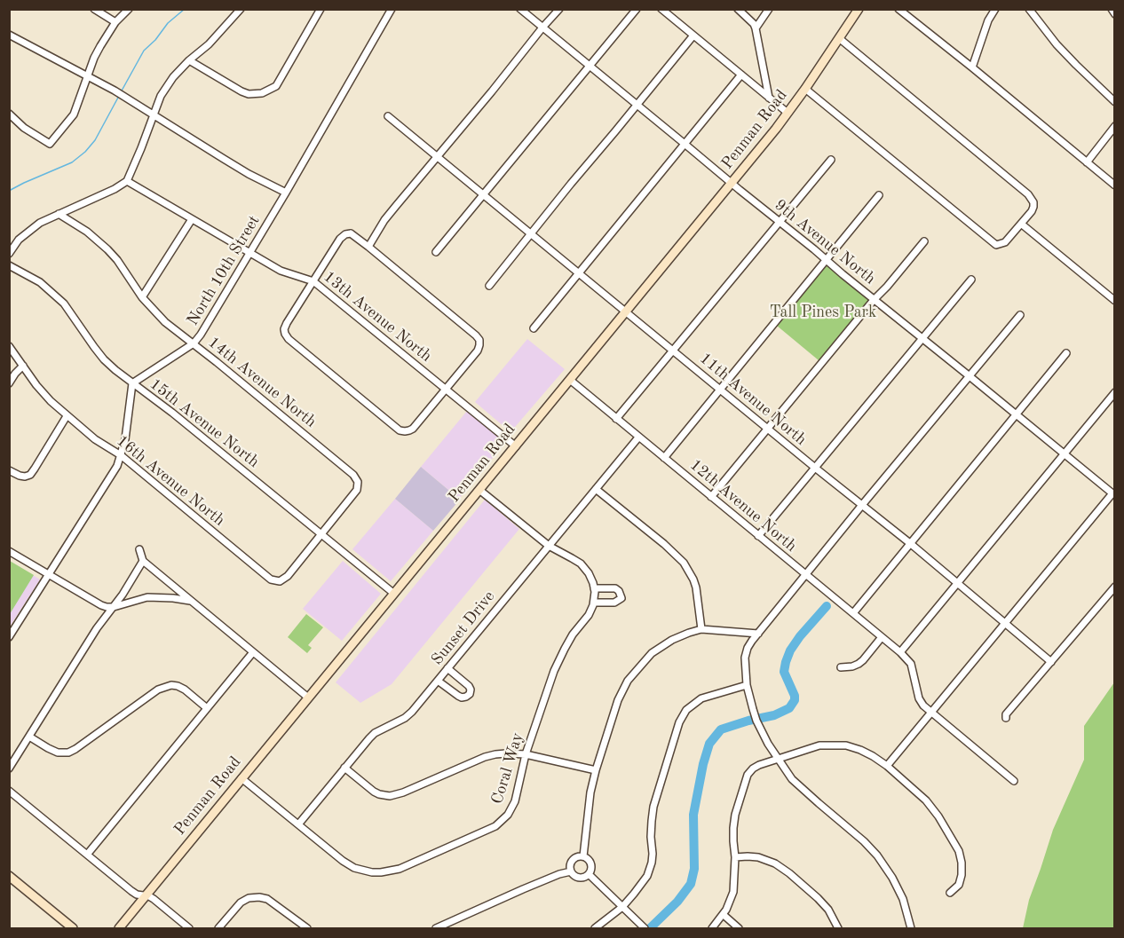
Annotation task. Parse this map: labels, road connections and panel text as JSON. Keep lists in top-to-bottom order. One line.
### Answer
{"streets":{"street":["Penman Road","9th Avenue North","North 10th Street","13th Avenue North","14th Avenue North","11th Avenue North","15th Avenue North","16th Avenue North","12th Avenue North","Sunset Drive","Coral Way"]},"crossings":[["Penman Road","9th Avenue North"],["Penman Road","13th Avenue North"],["Penman Road","11th Avenue North"],["Penman Road","15th Avenue North"],["Penman Road","12th Avenue North"],["Penman Road","Coral Way"],["9th Avenue North","11th Avenue North"],["North 10th Street","13th Avenue North"],["North 10th Street","14th Avenue North"],["North 10th Street","15th Avenue North"],["14th Avenue North","15th Avenue North"],["14th Avenue North","16th Avenue North"],["15th Avenue North","16th Avenue North"],["12th Avenue North","Sunset Drive"],["Sunset Drive","Coral Way"]],"parks":["Tall Pines Park"]}
